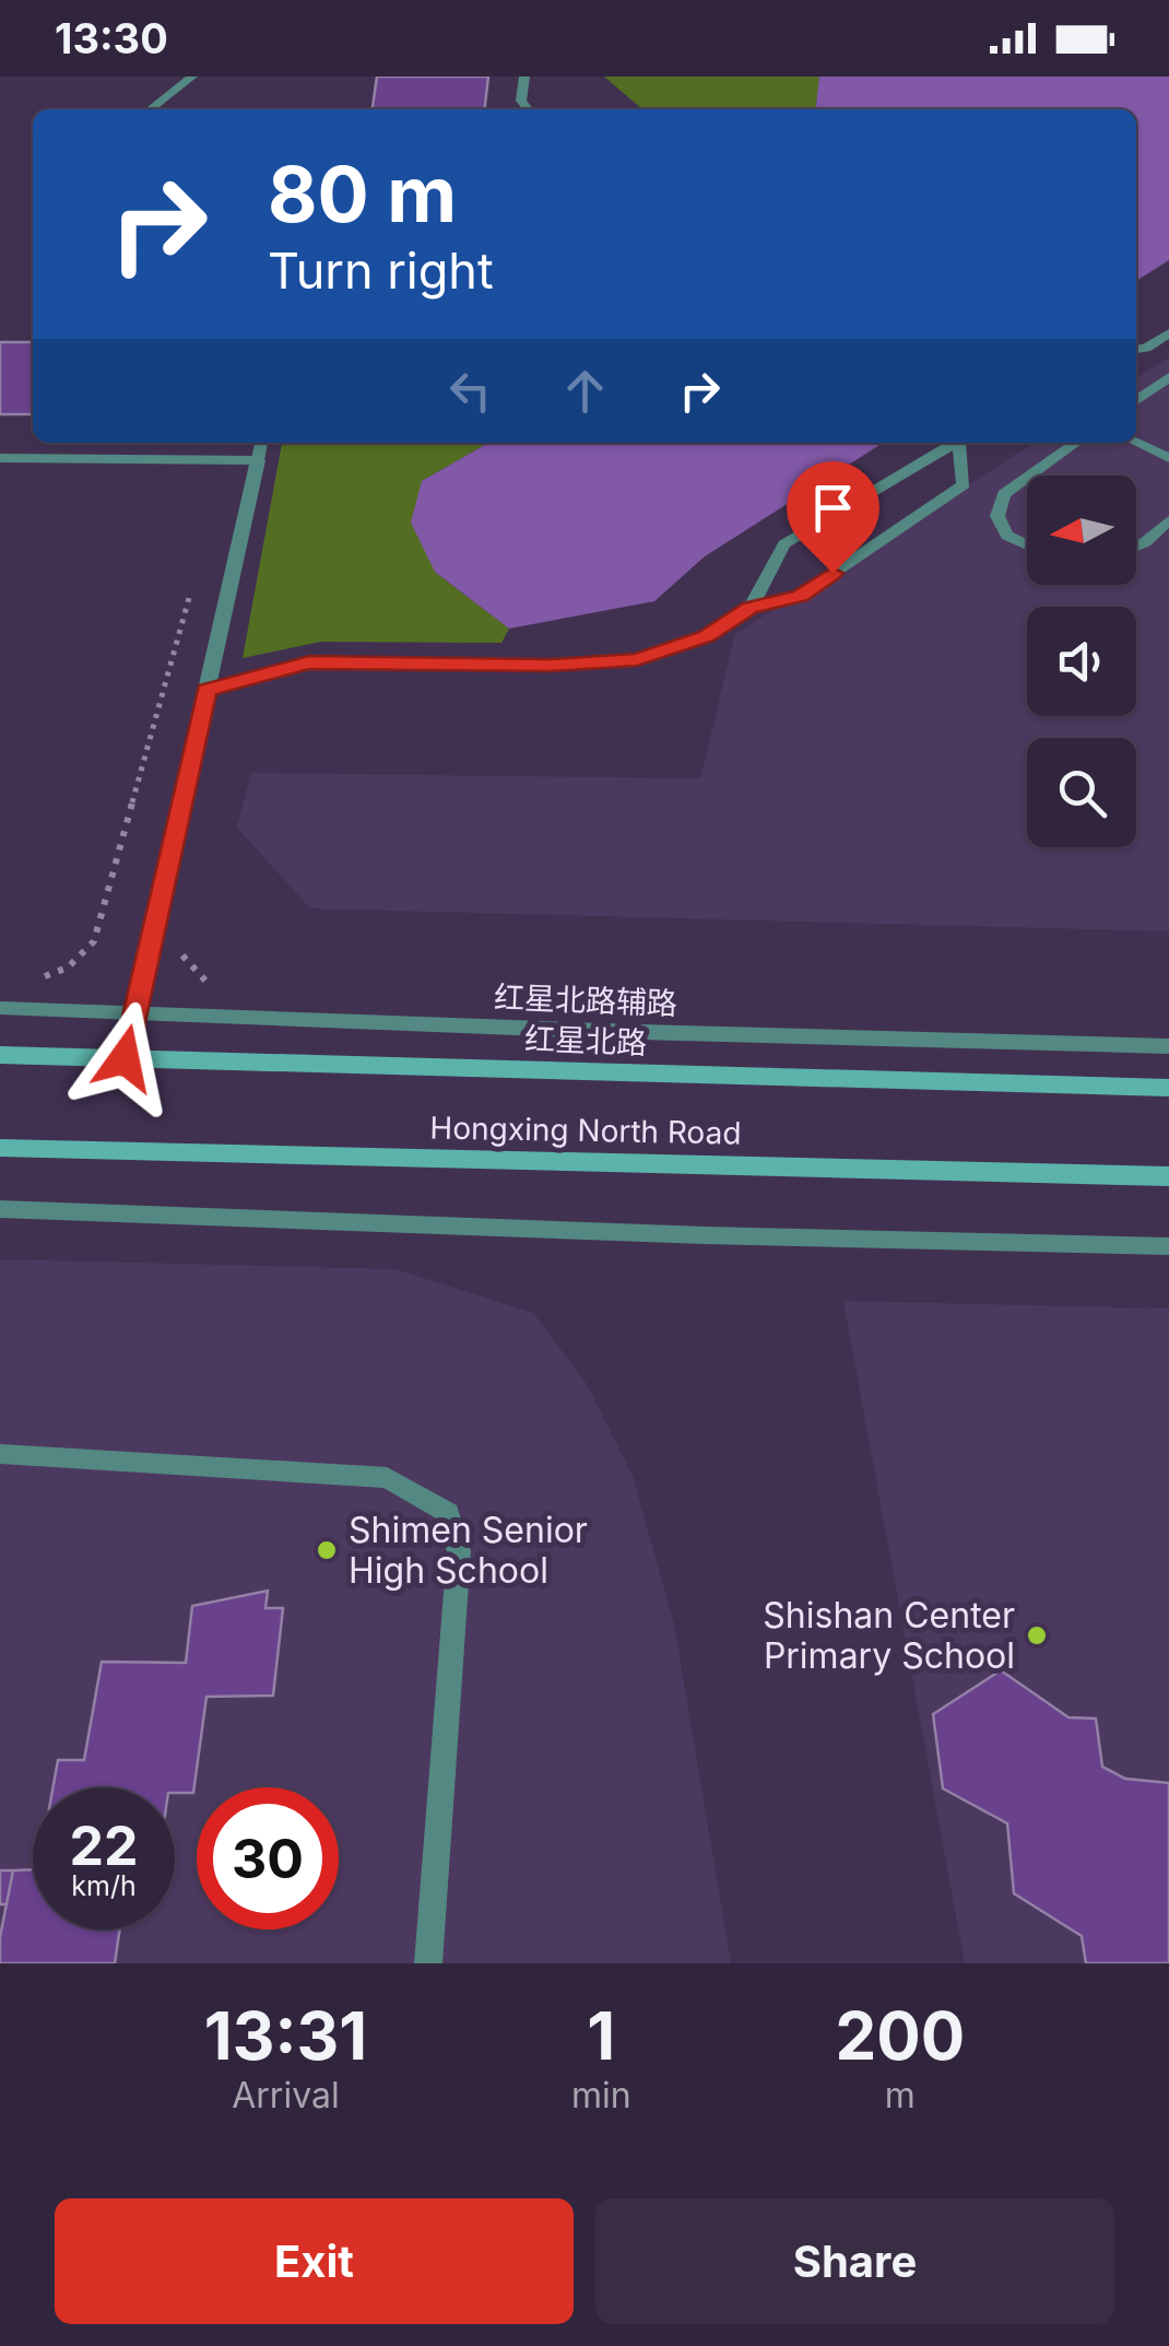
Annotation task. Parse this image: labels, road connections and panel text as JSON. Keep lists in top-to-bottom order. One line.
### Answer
{"streets":{"main road":["红星北路","Hongxing North Road"],"lane":["红星北路辅路"]},"places":["Shimen Senior High School","Shishan Center Primary School"],"north":"left","page":{"status":"13:30","turn":["80 m","Turn right"],"speed":"22 km/h","limit":"30","eta":["13:31","Arrival","1","min","200","m"],"buttons":["Exit","Share"]}}
